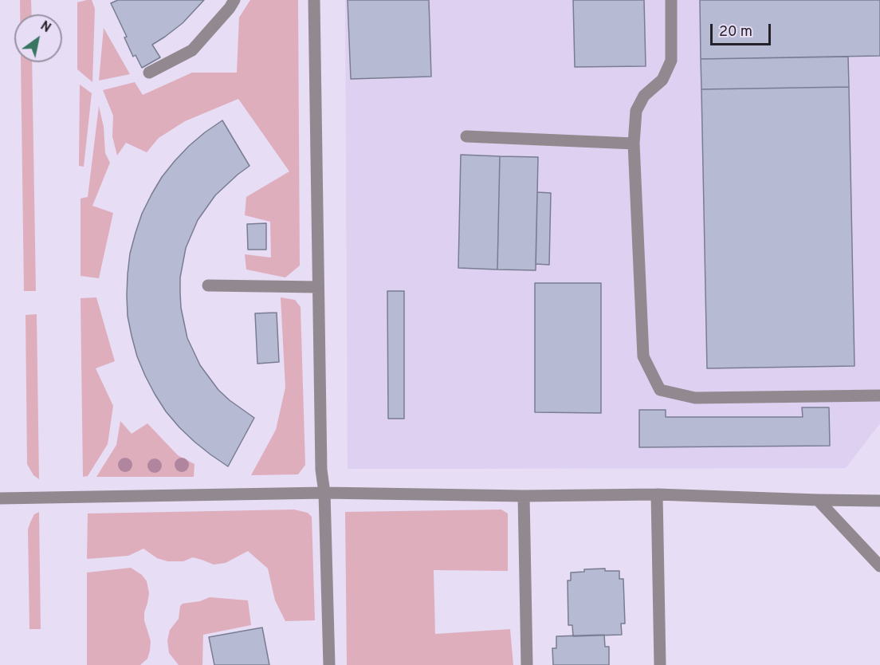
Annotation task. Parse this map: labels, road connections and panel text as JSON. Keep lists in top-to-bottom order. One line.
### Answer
{"scale_bar":"20 m","north":"top right"}
